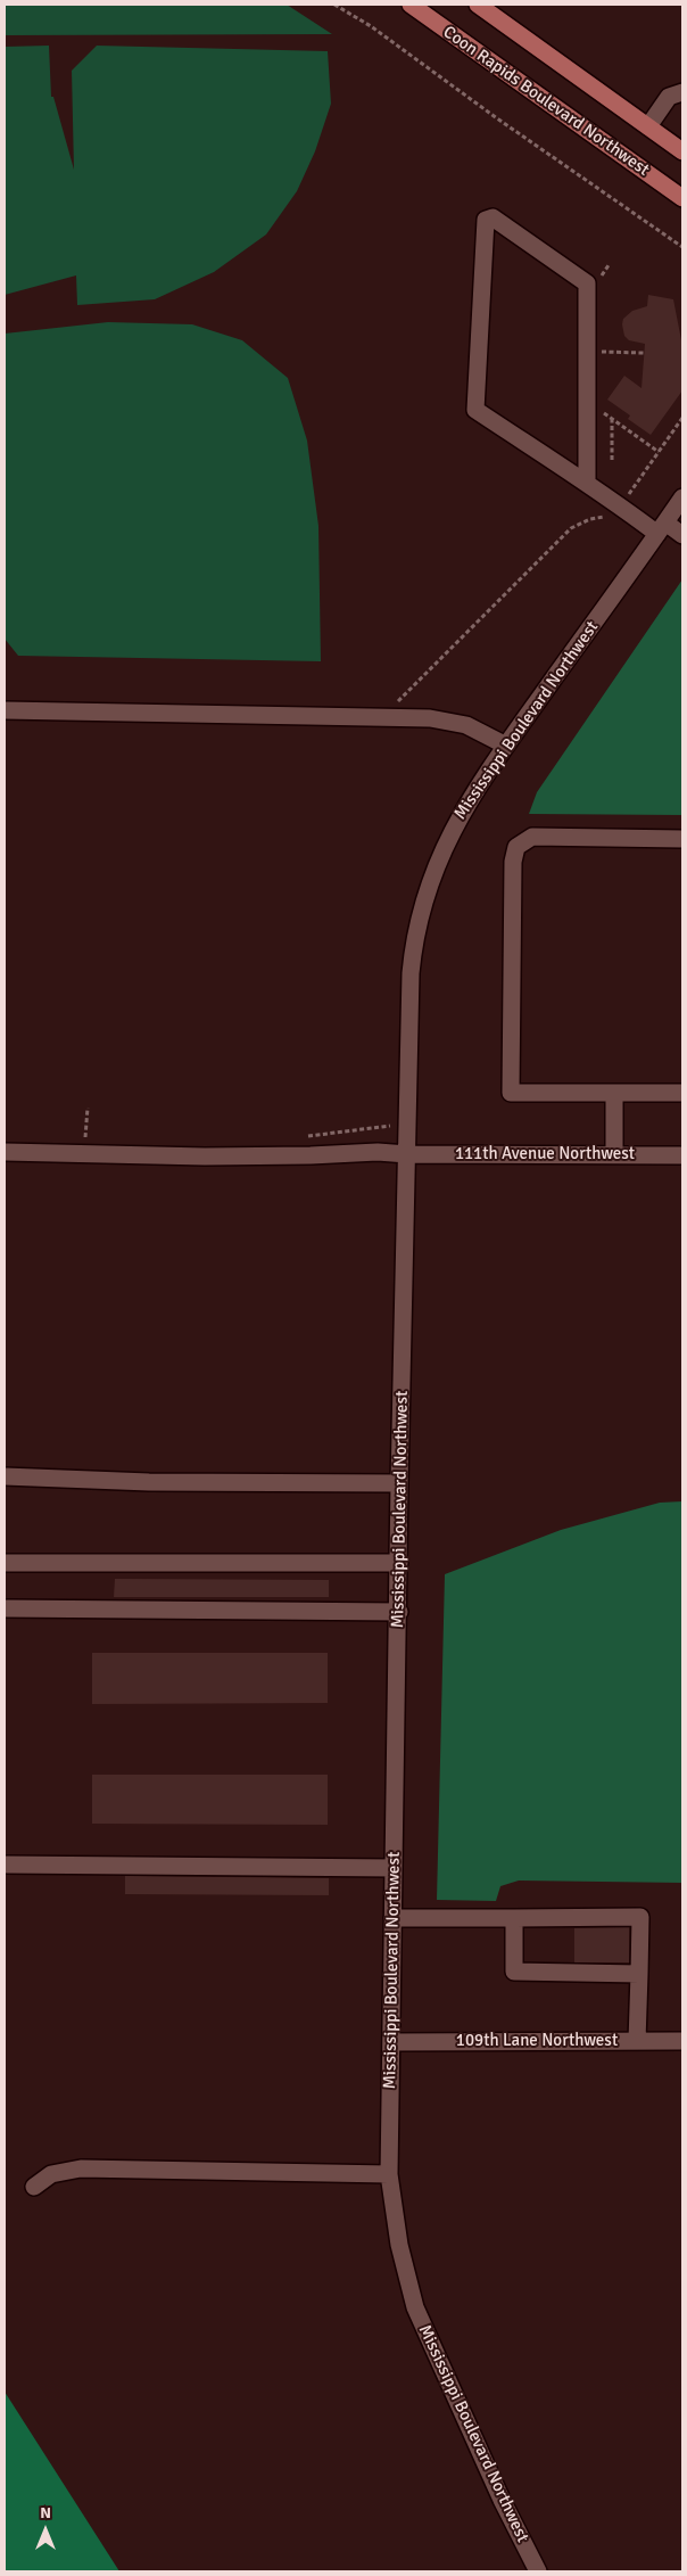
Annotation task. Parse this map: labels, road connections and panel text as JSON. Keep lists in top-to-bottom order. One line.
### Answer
{"streets":{"main road":["Coon Rapids Boulevard Northwest"],"street":["Mississippi Boulevard Northwest","111th Avenue Northwest","109th Lane Northwest"]},"crossings":[["Mississippi Boulevard Northwest","111th Avenue Northwest"],["Mississippi Boulevard Northwest","109th Lane Northwest"]],"north":"top"}
